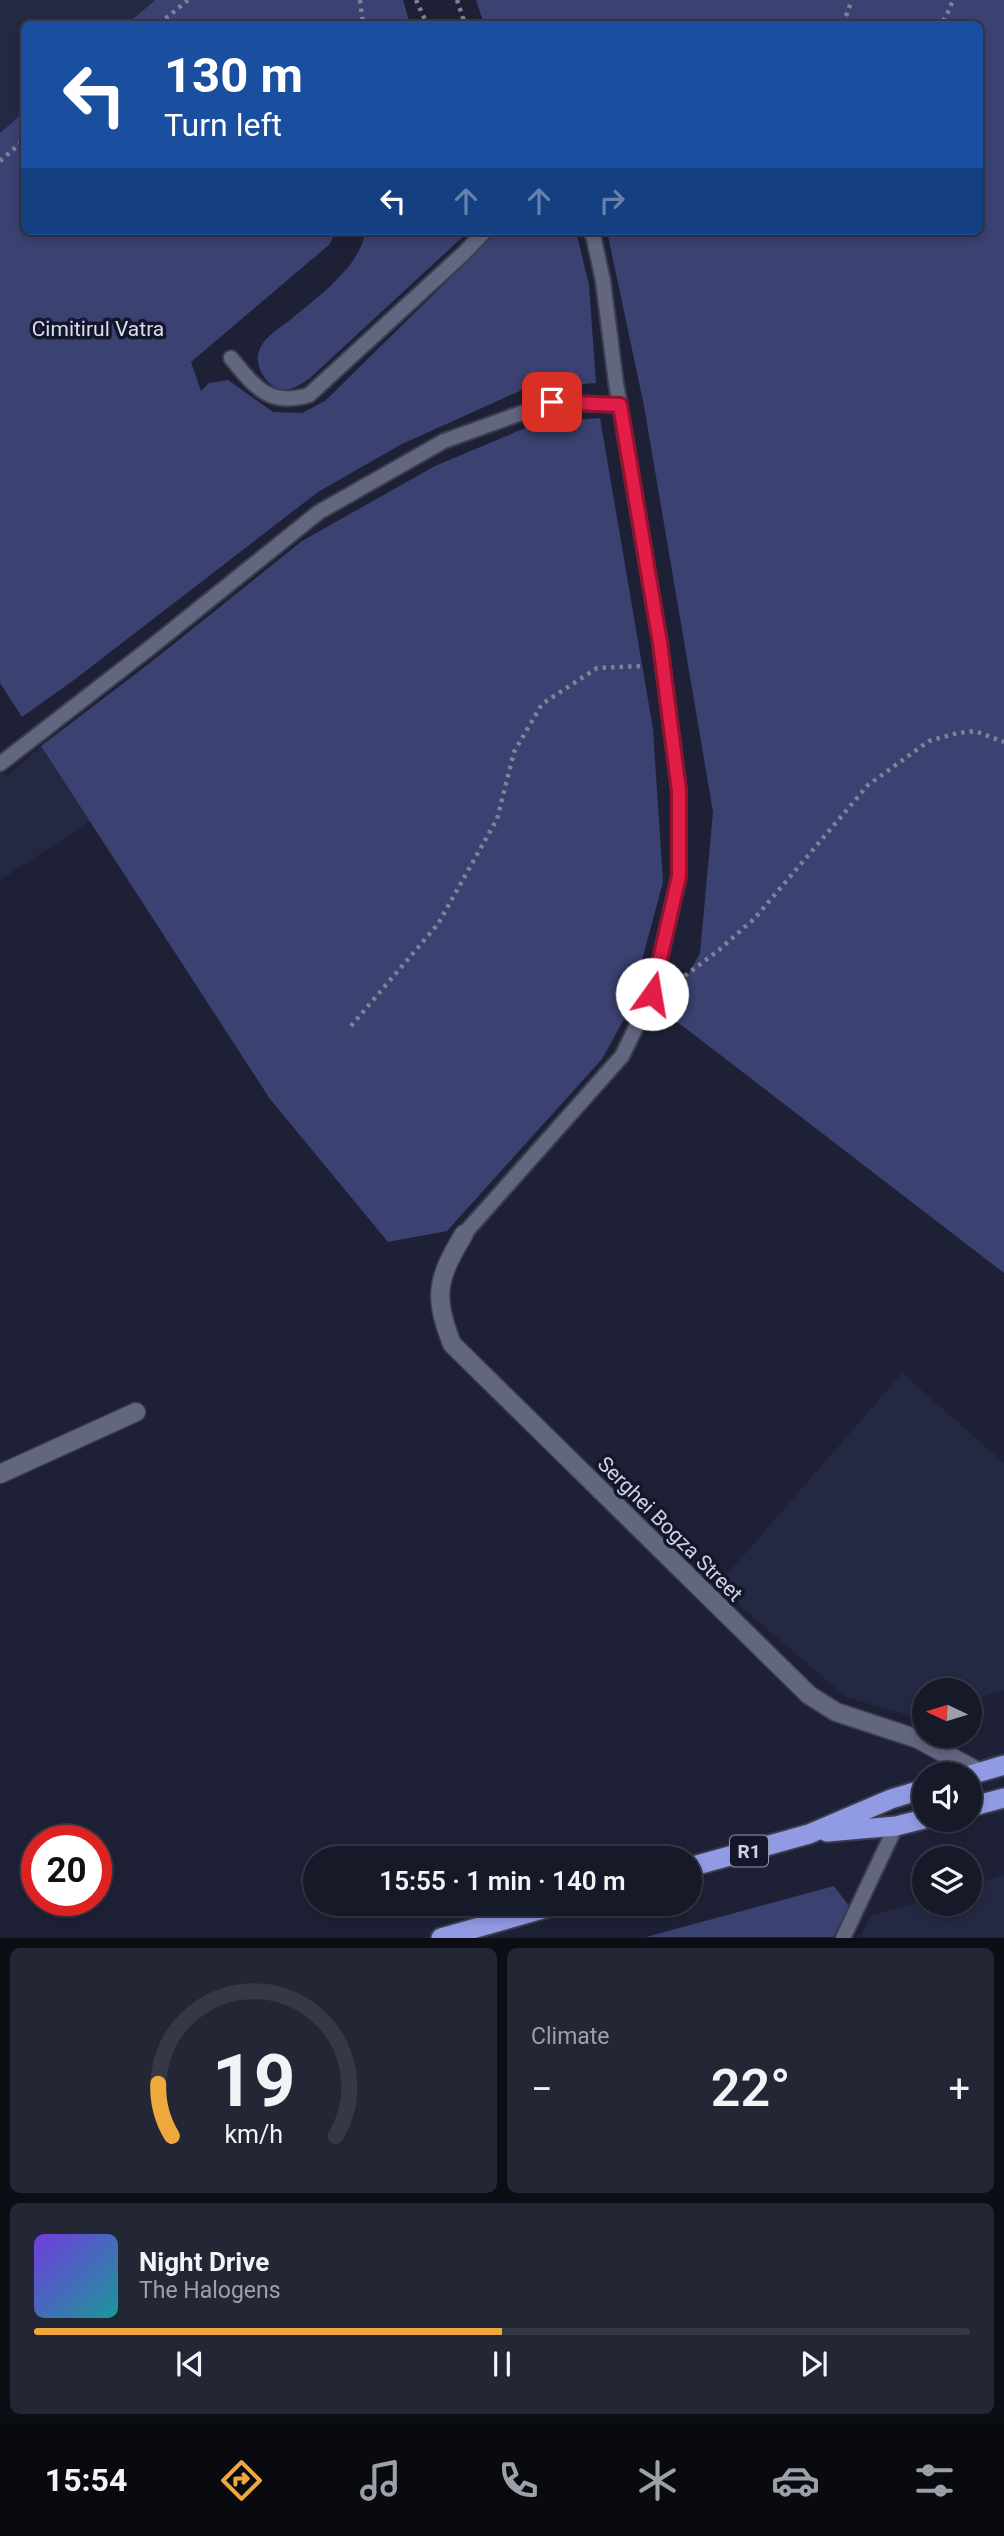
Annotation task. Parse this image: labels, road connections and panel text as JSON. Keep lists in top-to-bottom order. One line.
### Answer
{"streets":{"highway":["R1"],"street":["Serghei Bogza Street"]},"parks":["Cimitirul Vatra"],"north":"left","page":{"turn":["130 m","Turn left"],"limit":"20","trip":"15:55 · 1 min · 140 m","tile":"Climate","heat":["−","22°","+"],"song":["Night Drive","The Halogens"],"tabs":"15:54","gauge":["19","km/h"]}}
